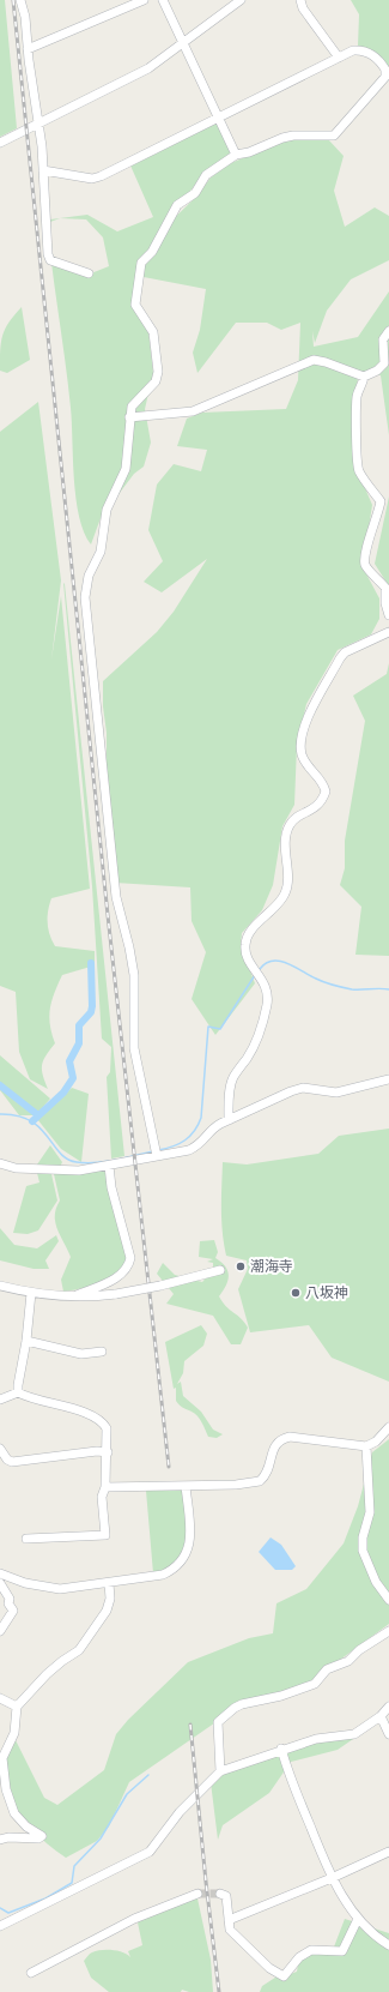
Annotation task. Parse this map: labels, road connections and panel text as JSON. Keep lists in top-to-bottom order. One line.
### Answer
{"places":["潮海寺","八坂神"]}
